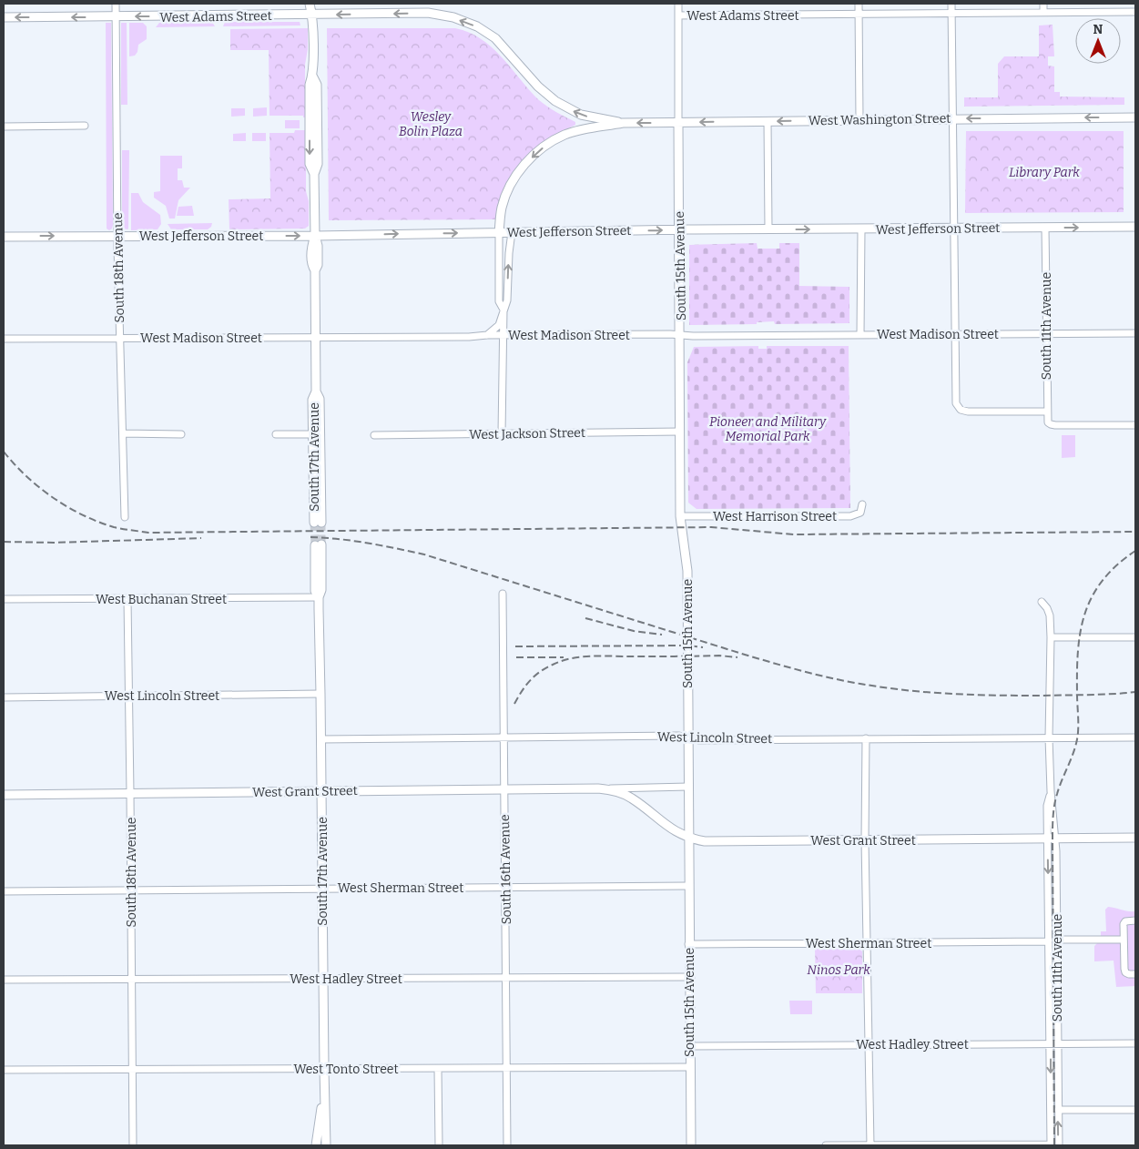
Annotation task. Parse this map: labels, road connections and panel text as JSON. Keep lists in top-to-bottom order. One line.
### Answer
{"streets":{"main road":["West Adams Street","West Washington Street","West Jefferson Street","South 15th Avenue","South 17th Avenue","West Grant Street"],"street":["South 18th Avenue","South 11th Avenue","West Madison Street","West Jackson Street","West Harrison Street","West Buchanan Street","West Lincoln Street","South 16th Avenue","West Sherman Street","West Hadley Street","West Tonto Street"]},"crossings":[["West Adams Street","West Washington Street"],["West Adams Street","South 18th Avenue"],["West Adams Street","South 17th Avenue"],["West Washington Street","West Jefferson Street"],["West Washington Street","South 15th Avenue"],["West Jefferson Street","South 15th Avenue"],["West Jefferson Street","South 18th Avenue"],["West Jefferson Street","South 11th Avenue"],["West Jefferson Street","South 17th Avenue"],["South 15th Avenue","West Madison Street"],["South 15th Avenue","West Jackson Street"],["South 15th Avenue","West Harrison Street"],["South 15th Avenue","West Lincoln Street"],["South 15th Avenue","West Grant Street"],["South 15th Avenue","West Sherman Street"],["South 15th Avenue","West Hadley Street"],["South 15th Avenue","West Tonto Street"],["South 18th Avenue","West Madison Street"],["South 18th Avenue","West Buchanan Street"],["South 18th Avenue","West Lincoln Street"],["South 18th Avenue","West Grant Street"],["South 18th Avenue","West Sherman Street"],["South 18th Avenue","West Hadley Street"],["South 18th Avenue","West Tonto Street"],["South 11th Avenue","West Madison Street"],["South 11th Avenue","West Lincoln Street"],["South 11th Avenue","West Grant Street"],["South 11th Avenue","West Sherman Street"],["South 11th Avenue","West Hadley Street"],["West Madison Street","South 17th Avenue"],["South 17th Avenue","West Buchanan Street"],["South 17th Avenue","West Lincoln Street"],["South 17th Avenue","West Grant Street"],["South 17th Avenue","West Sherman Street"],["South 17th Avenue","West Hadley Street"],["South 17th Avenue","West Tonto Street"],["West Lincoln Street","South 16th Avenue"],["West Grant Street","South 16th Avenue"],["South 16th Avenue","West Sherman Street"],["South 16th Avenue","West Hadley Street"],["South 16th Avenue","West Tonto Street"]],"one_way":["West Adams Street","West Washington Street","West Jefferson Street"],"parks":["Wesley Bolin Plaza","Library Park","Pioneer and Military Memorial Park","Ninos Park"],"north":"top"}
